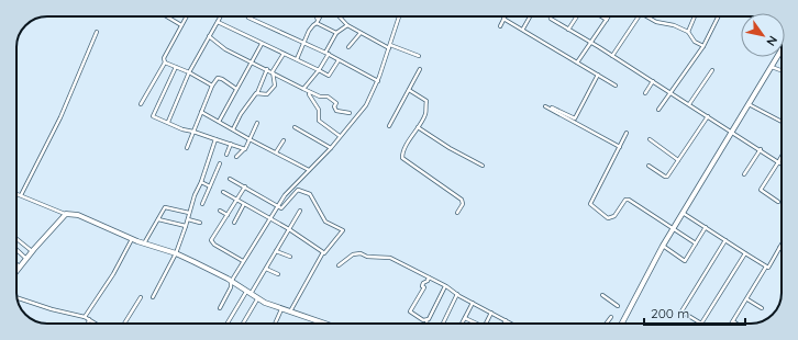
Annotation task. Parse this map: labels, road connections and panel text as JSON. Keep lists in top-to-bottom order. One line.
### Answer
{"scale_bar":"200 m","north":"bottom right"}
